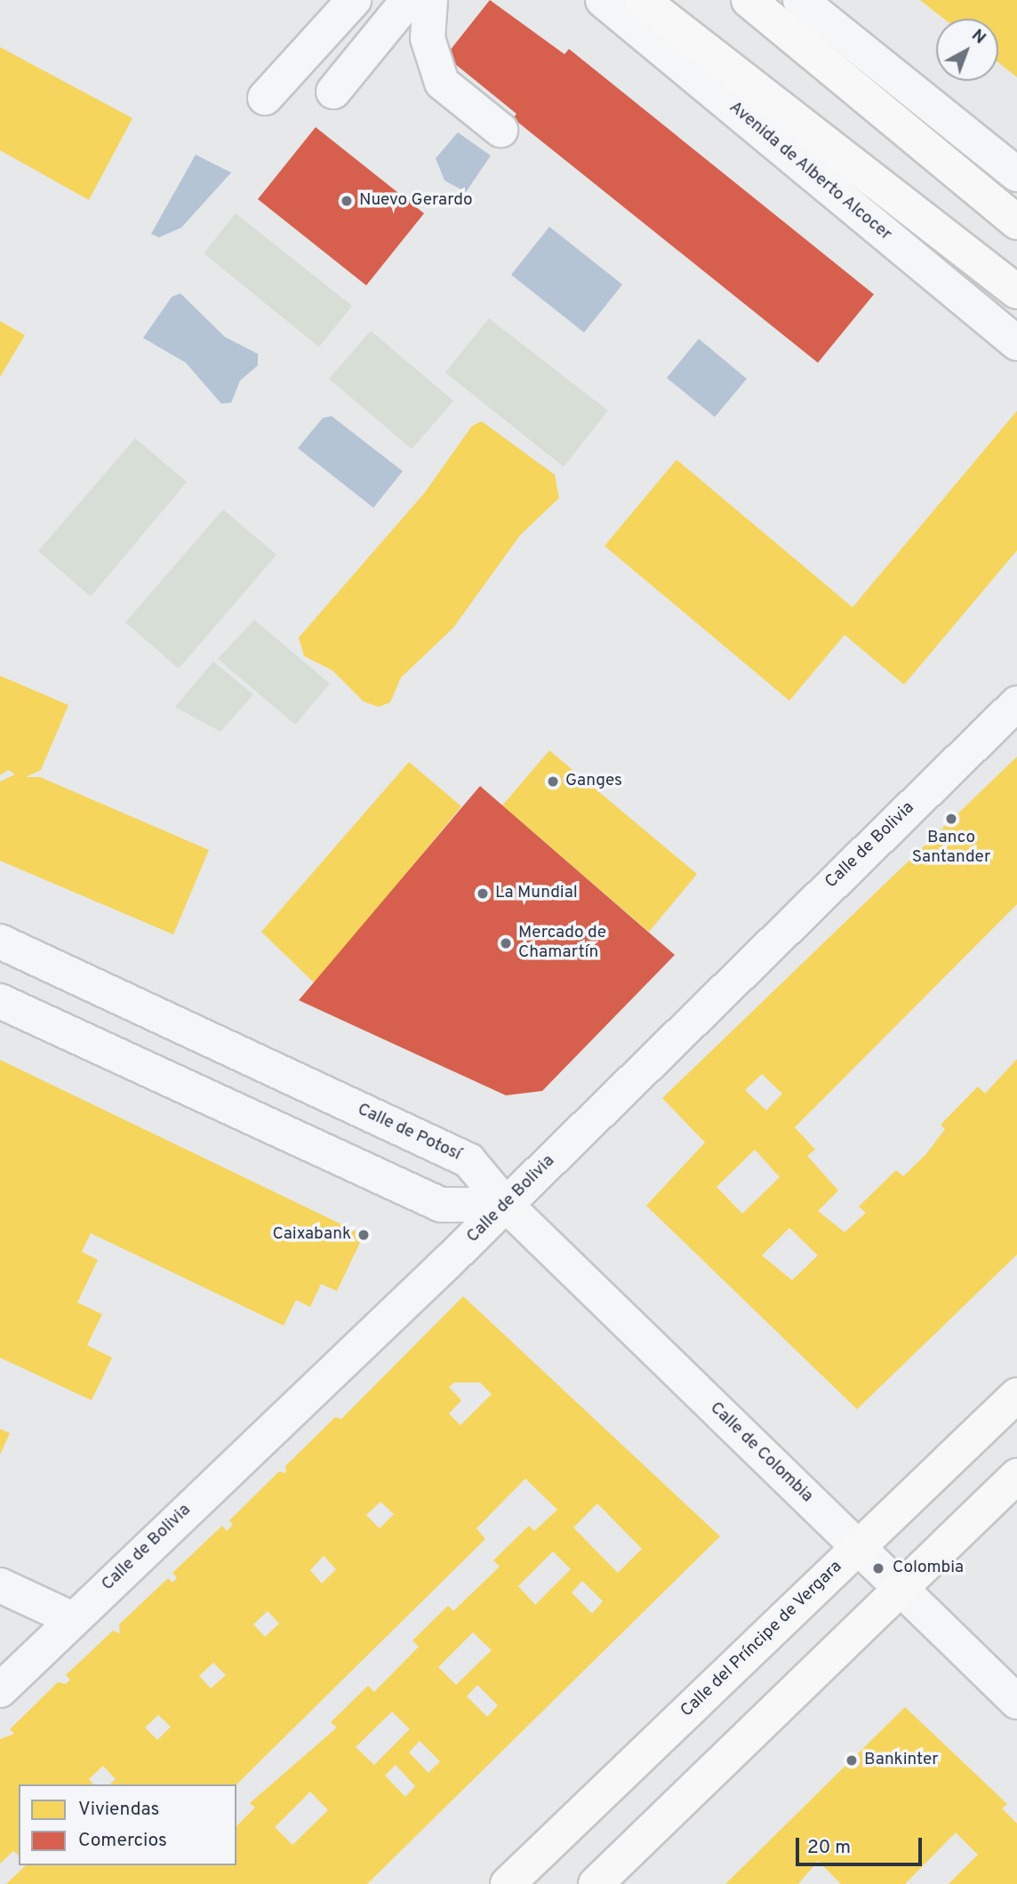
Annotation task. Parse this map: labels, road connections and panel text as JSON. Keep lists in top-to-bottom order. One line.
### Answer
{"streets":{"main road":["Avenida de Alberto Alcocer","Calle del Príncipe de Vergara"],"street":["Calle de Bolivia","Calle de Potosí","Calle de Colombia"]},"crossings":[["Calle de Bolivia","Calle de Potosí"],["Calle de Bolivia","Calle de Colombia"],["Calle de Potosí","Calle de Colombia"],["Calle de Colombia","Calle del Príncipe de Vergara"]],"places":["Nuevo Gerardo","Ganges","Banco Santander","La Mundial","Mercado de Chamartín","Caixabank","Colombia","Bankinter"],"legend":["Viviendas","Comercios"],"scale_bar":"20 m","north":"top right"}
